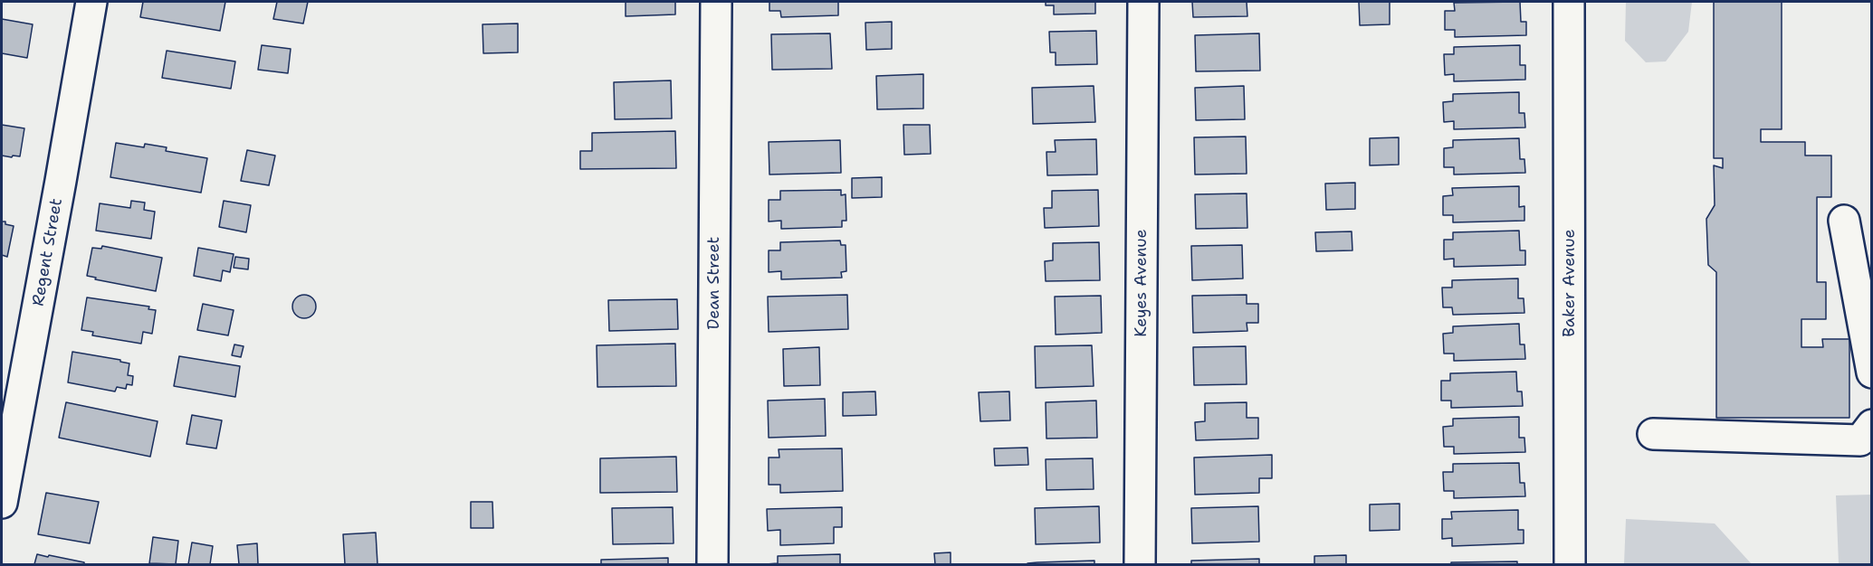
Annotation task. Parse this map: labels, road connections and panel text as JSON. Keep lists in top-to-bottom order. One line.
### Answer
{"streets":{"street":["Regent Street","Dean Street","Keyes Avenue","Baker Avenue"]}}
